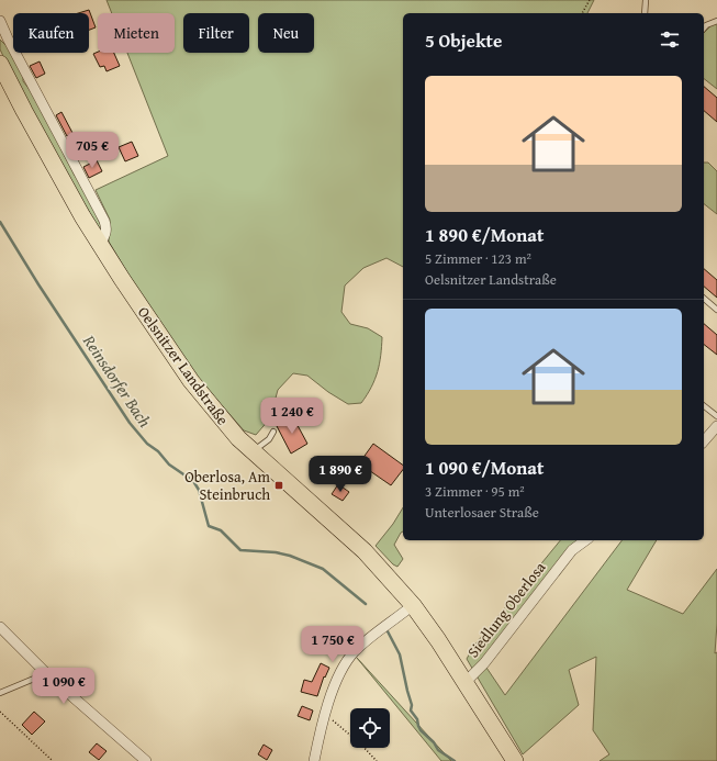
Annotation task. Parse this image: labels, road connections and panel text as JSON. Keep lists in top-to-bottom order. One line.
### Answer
{"streets":{"main road":["Oelsnitzer Landstraße"],"street":["Siedlung Oberlosa"]},"crossings":[["Oelsnitzer Landstraße","Siedlung Oberlosa"]],"water":["Reinsdorfer Bach"],"places":{"transit":["Oberlosa, Am Steinbruch"]},"page":{"chip":["Kaufen","Mieten","Filter","Neu"],"heading":"5 Objekte","list":[{"name":"1 890 €/Monat","note":"5 Zimmer · 123 m² · Oelsnitzer Landstraße"},{"name":"1 090 €/Monat","note":"3 Zimmer · 95 m² · Unterlosaer Straße"}],"price":["705 €","1 240 €","1 890 €","1 750 €","1 090 €"]}}
